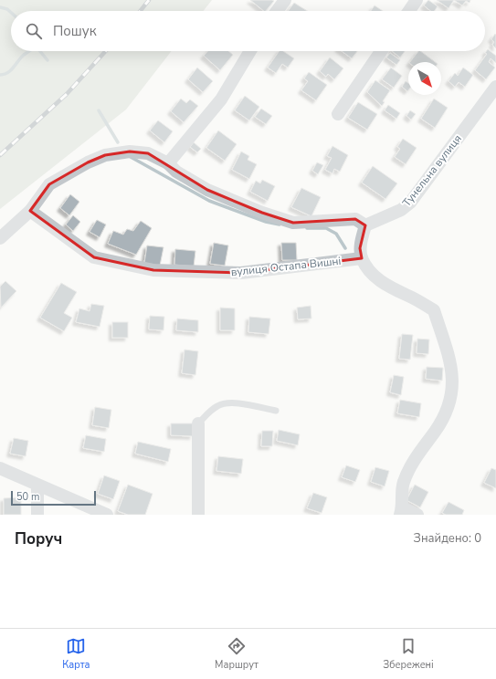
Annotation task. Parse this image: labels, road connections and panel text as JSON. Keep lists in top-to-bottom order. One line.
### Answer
{"streets":{"street":["Тунельна вулиця","вулиця Остапа Вишні"]},"scale_bar":"50 m","north":"bottom right","page":{"search":"Пошук","scale":"50 m","heading":["Поруч","Знайдено: 0"],"nav":["Карта","Маршрут","Збережені"]}}
